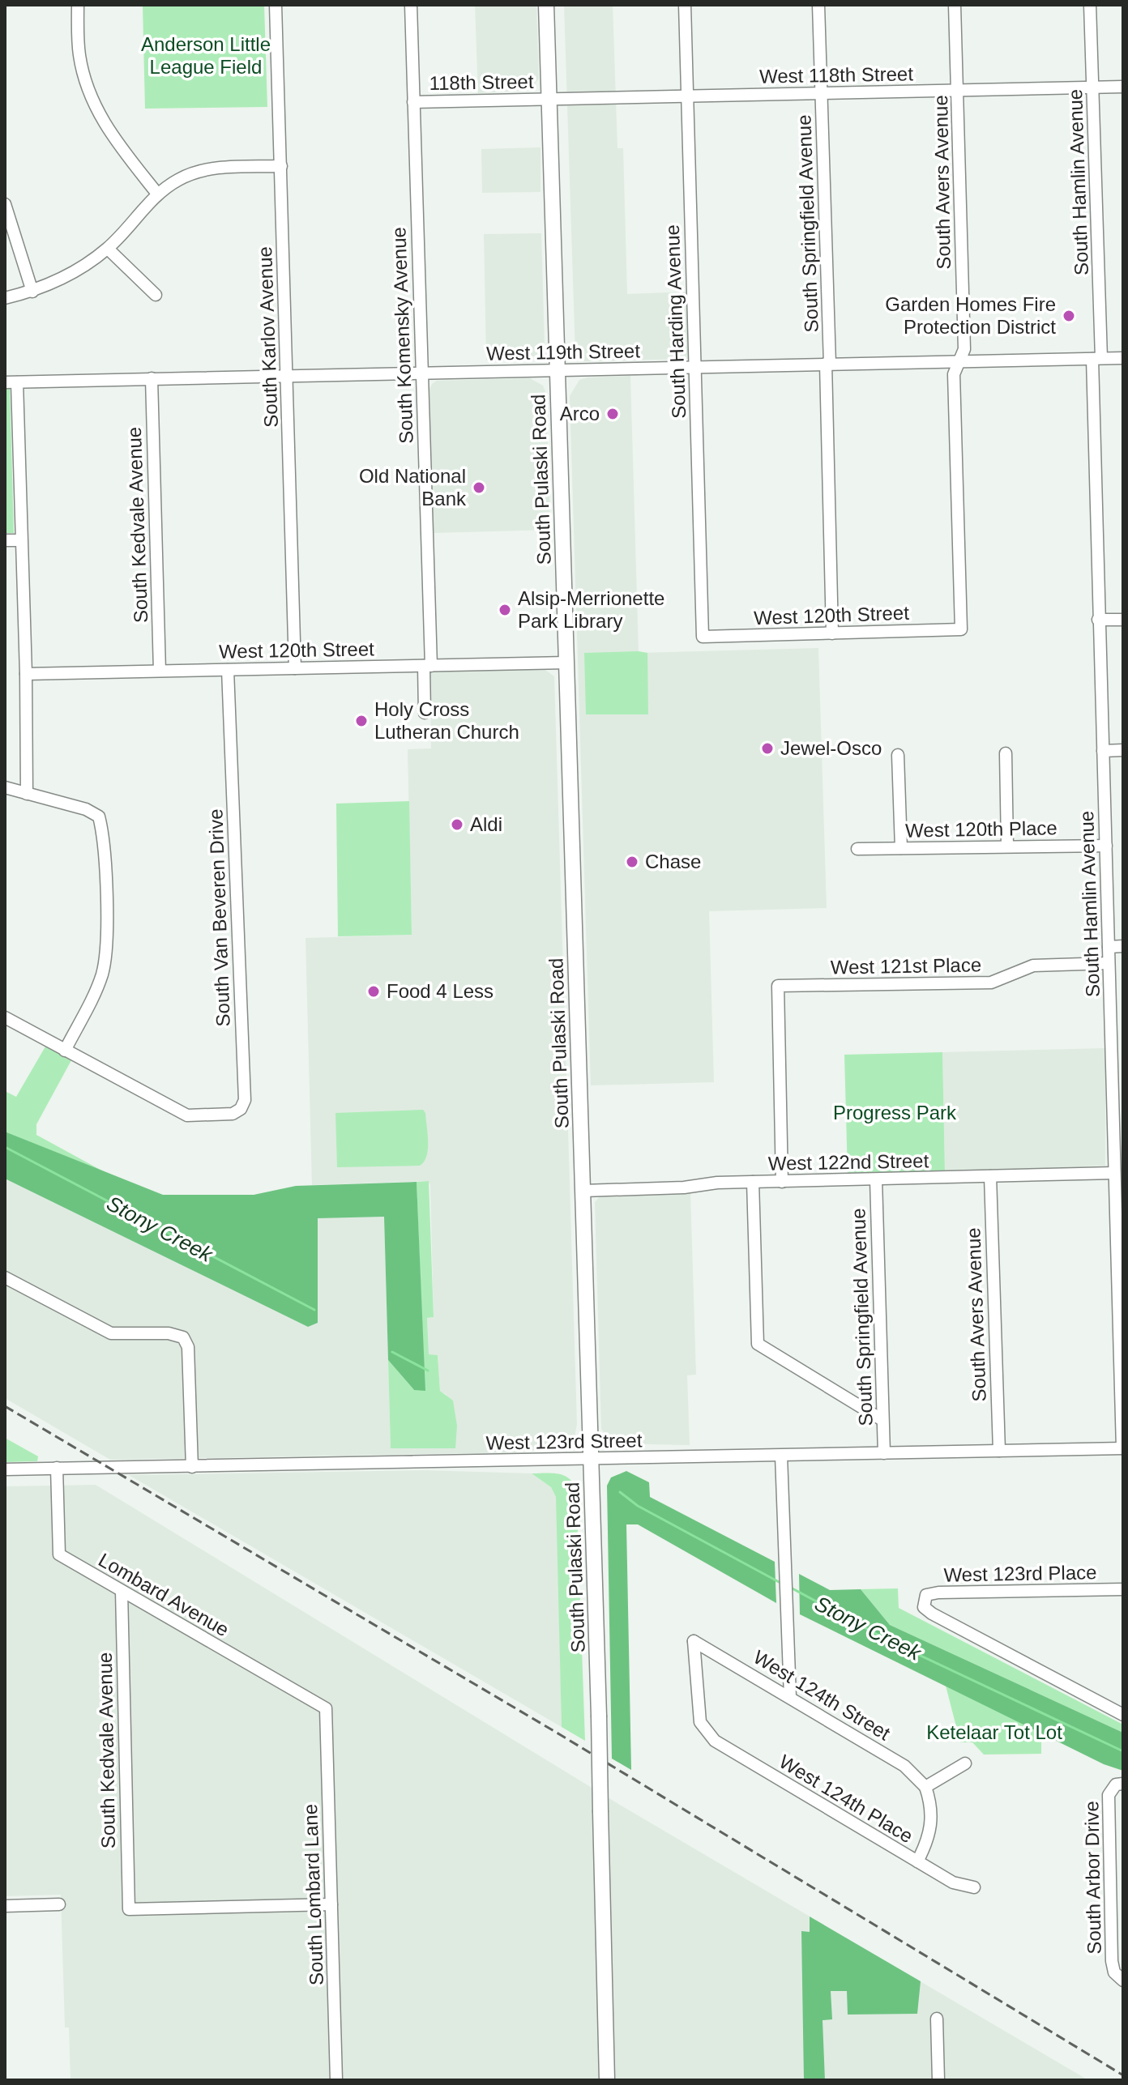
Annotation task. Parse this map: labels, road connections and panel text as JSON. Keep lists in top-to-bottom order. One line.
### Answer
{"streets":{"main road":["South Pulaski Road"],"street":["West 118th Street","118th Street","South Avers Avenue","South Hamlin Avenue","South Springfield Avenue","South Harding Avenue","South Komensky Avenue","South Karlov Avenue","West 119th Street","South Kedvale Avenue","West 120th Street","West 120th Place","South Van Beveren Drive","West 121st Place","West 122nd Street","West 123rd Street","West 123rd Place","Lombard Avenue","West 124th Street","West 124th Place","South Arbor Drive","South Lombard Lane"]},"crossings":[["West 118th Street","118th Street"],["West 118th Street","South Avers Avenue"],["West 118th Street","South Hamlin Avenue"],["West 118th Street","South Springfield Avenue"],["West 118th Street","South Harding Avenue"],["West 118th Street","South Pulaski Road"],["118th Street","South Komensky Avenue"],["118th Street","South Pulaski Road"],["South Avers Avenue","West 119th Street"],["South Avers Avenue","West 120th Street"],["South Avers Avenue","West 122nd Street"],["South Avers Avenue","West 123rd Street"],["South Hamlin Avenue","West 119th Street"],["South Hamlin Avenue","West 120th Place"],["South Hamlin Avenue","West 121st Place"],["South Hamlin Avenue","West 122nd Street"],["South Hamlin Avenue","West 123rd Street"],["South Springfield Avenue","West 119th Street"],["South Springfield Avenue","West 120th Street"],["South Springfield Avenue","West 122nd Street"],["South Springfield Avenue","West 123rd Street"],["South Harding Avenue","West 119th Street"],["South Harding Avenue","West 120th Street"],["South Komensky Avenue","West 119th Street"],["South Komensky Avenue","West 120th Street"],["South Karlov Avenue","West 119th Street"],["South Karlov Avenue","West 120th Street"],["West 119th Street","South Pulaski Road"],["West 119th Street","South Kedvale Avenue"],["South Pulaski Road","West 120th Street"],["South Pulaski Road","West 122nd Street"],["South Pulaski Road","West 123rd Street"],["South Kedvale Avenue","West 120th Street"],["South Kedvale Avenue","Lombard Avenue"],["South Kedvale Avenue","South Lombard Lane"],["West 120th Street","South Van Beveren Drive"],["West 121st Place","West 122nd Street"],["West 123rd Street","Lombard Avenue"],["Lombard Avenue","South Lombard Lane"],["West 124th Street","West 124th Place"]],"water":["Stony Creek"],"parks":["Anderson Little League Field","Progress Park","Ketelaar Tot Lot"],"places":["Garden Homes Fire Protection District","Arco","Old National Bank","Alsip-Merrionette Park Library","Holy Cross Lutheran Church","Jewel-Osco","Aldi","Chase","Food 4 Less"]}
